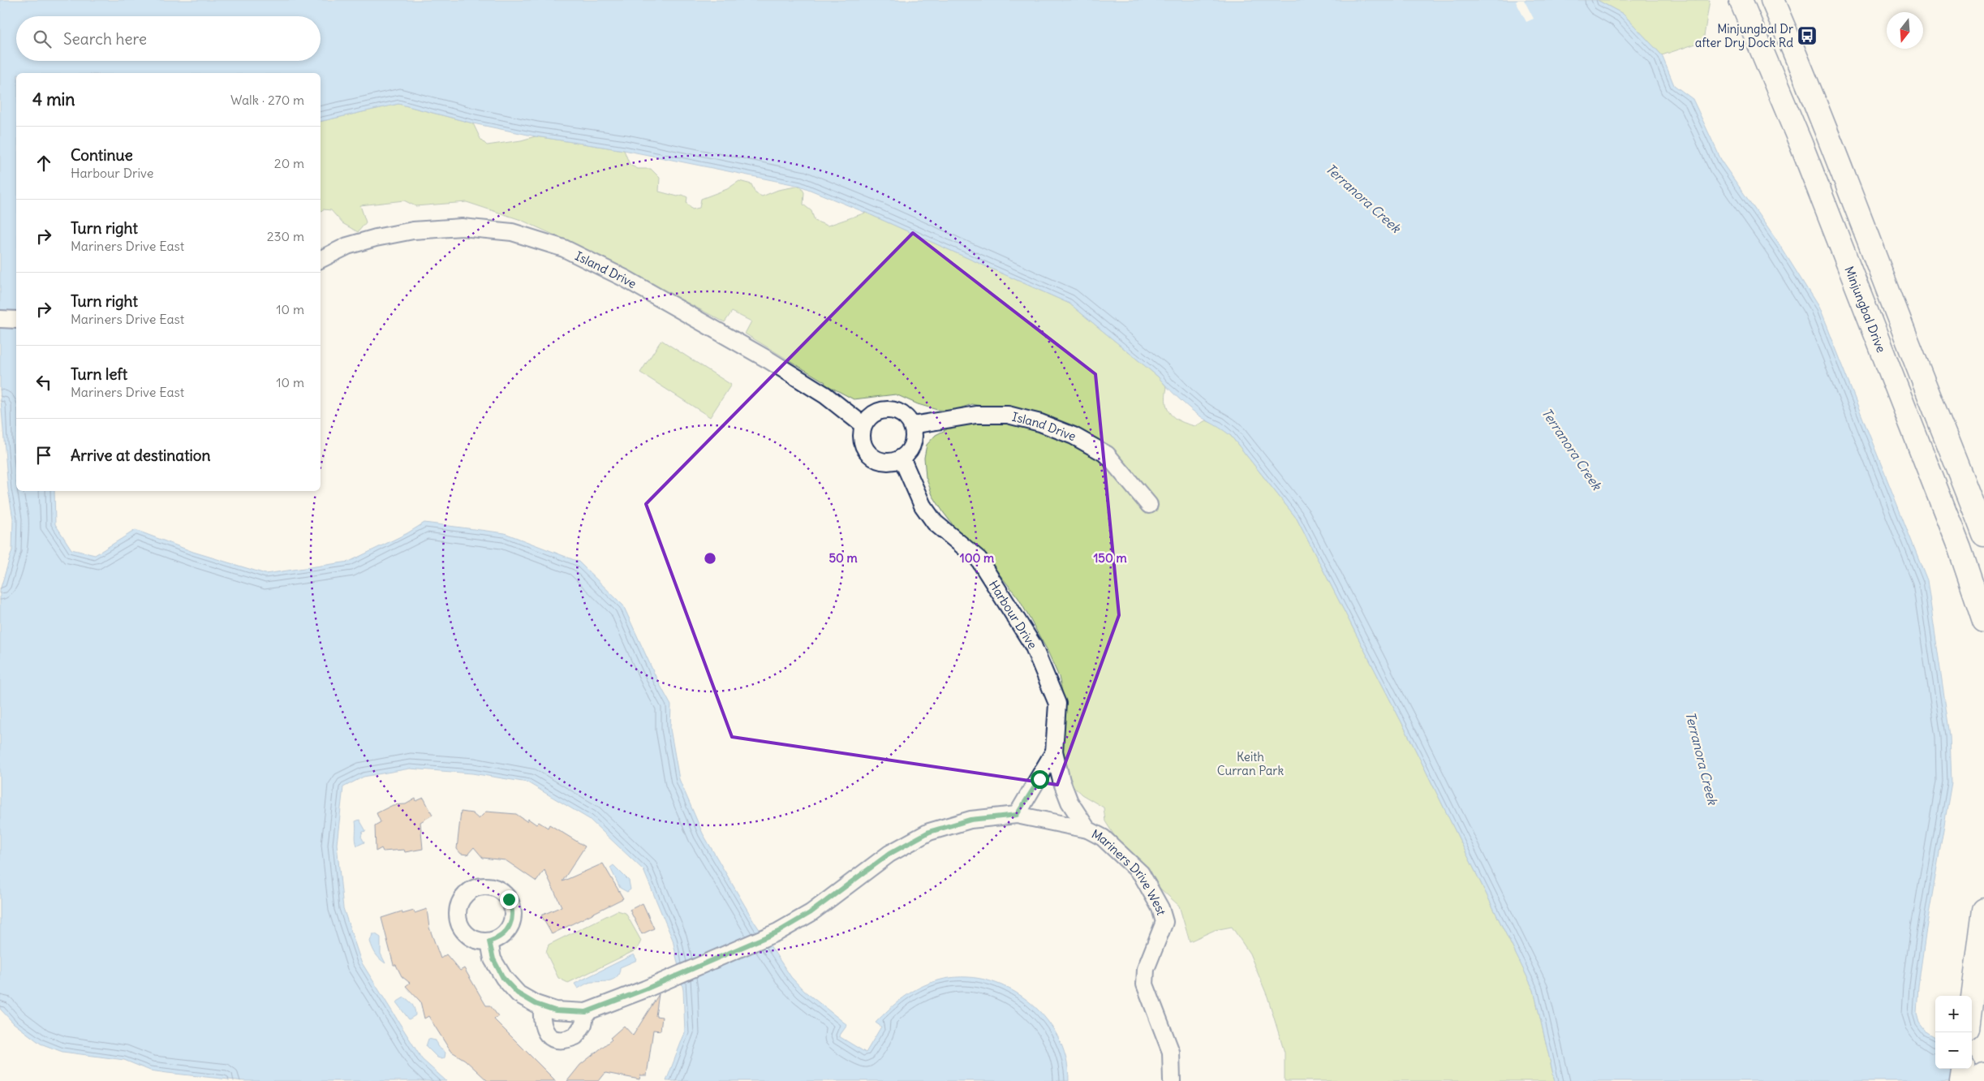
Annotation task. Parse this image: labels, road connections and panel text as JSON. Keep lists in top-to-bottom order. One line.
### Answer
{"streets":{"main road":["Minjungbal Drive"],"street":["Island Drive","Harbour Drive","Mariners Drive West"]},"crossings":[["Island Drive","Harbour Drive"],["Harbour Drive","Mariners Drive West"]],"water":["Terranora Creek"],"parks":["Keith Curran Park"],"places":{"bus stop":["Minjungbal Dr after Dry Dock Rd"]},"north":"bottom","page":{"search":"Search here","heading":["4 min","Walk · 270 m"],"list":[["Continue","Harbour Drive","20 m"],["Turn right","Mariners Drive East","230 m"],["Turn right","Mariners Drive East","10 m"],["Turn left","Mariners Drive East","10 m"],"Arrive at destination"],"map_buttons":["+","−"]},"rings":["50 m","100 m","150 m"]}
